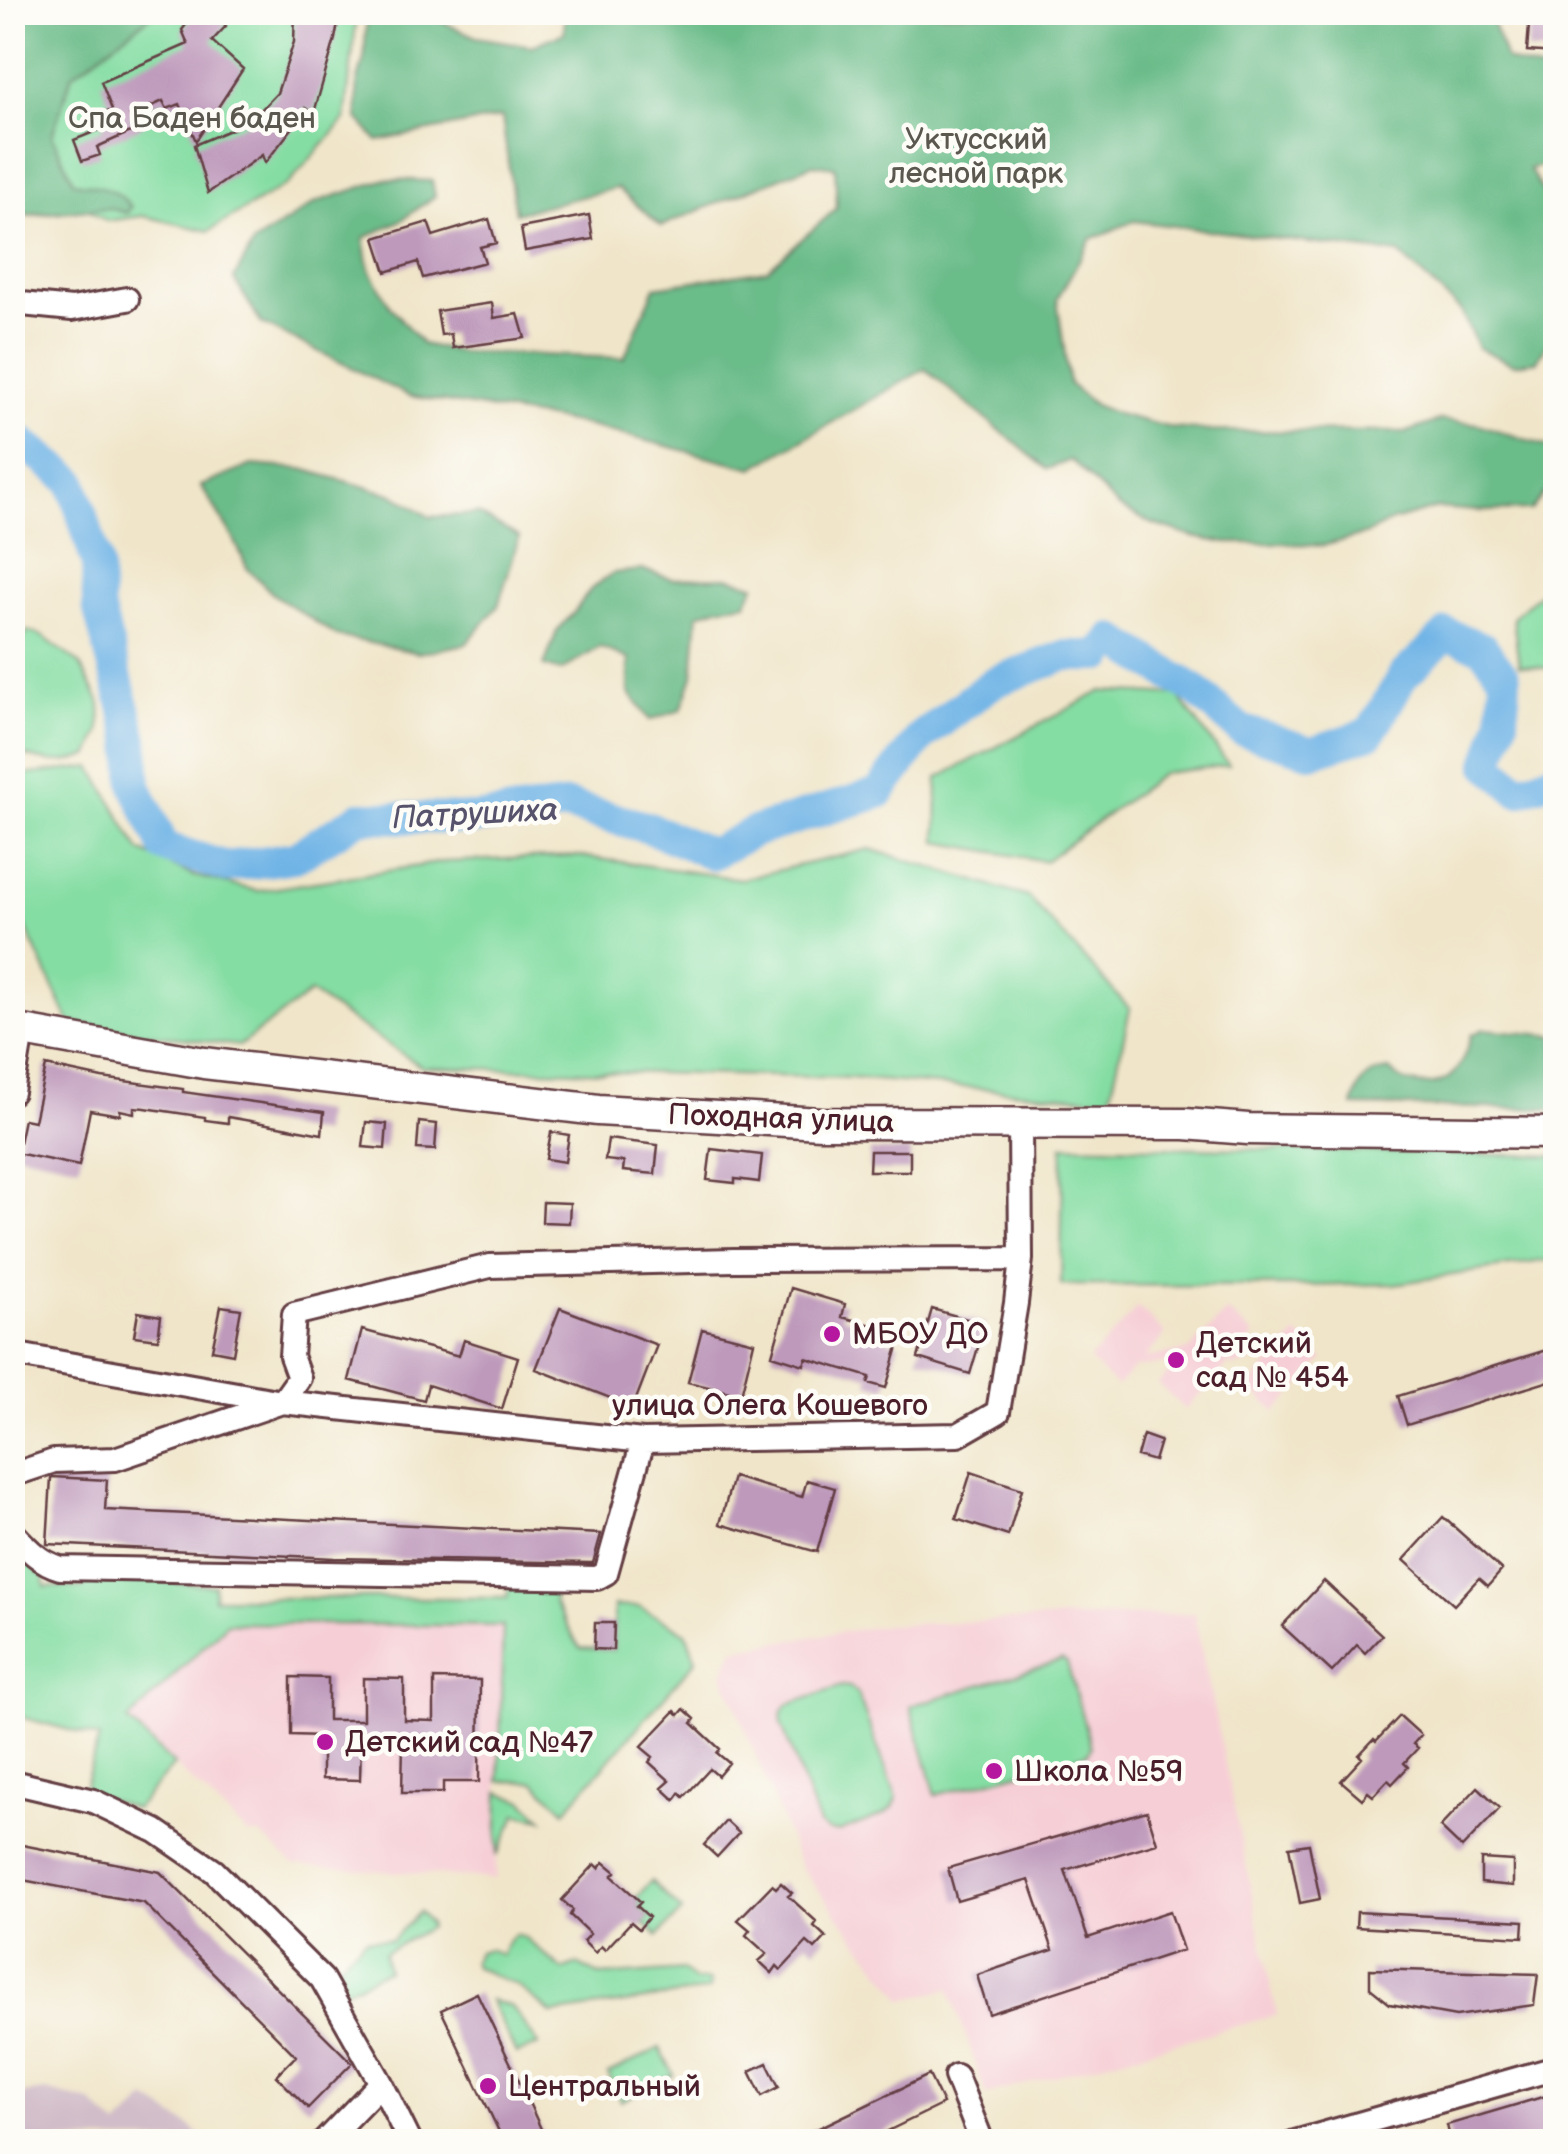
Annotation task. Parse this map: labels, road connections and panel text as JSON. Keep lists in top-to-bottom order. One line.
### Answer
{"streets":{"main road":["Походная улица"],"street":["улица Олега Кошевого"]},"crossings":[["Походная улица","улица Олега Кошевого"]],"water":["Патрушиха"],"parks":["Спа Баден баден","Уктусский лесной парк"],"places":["МБОУ ДО","Детский сад № 454","Детский сад №47","Школа №59","Центральный"]}
